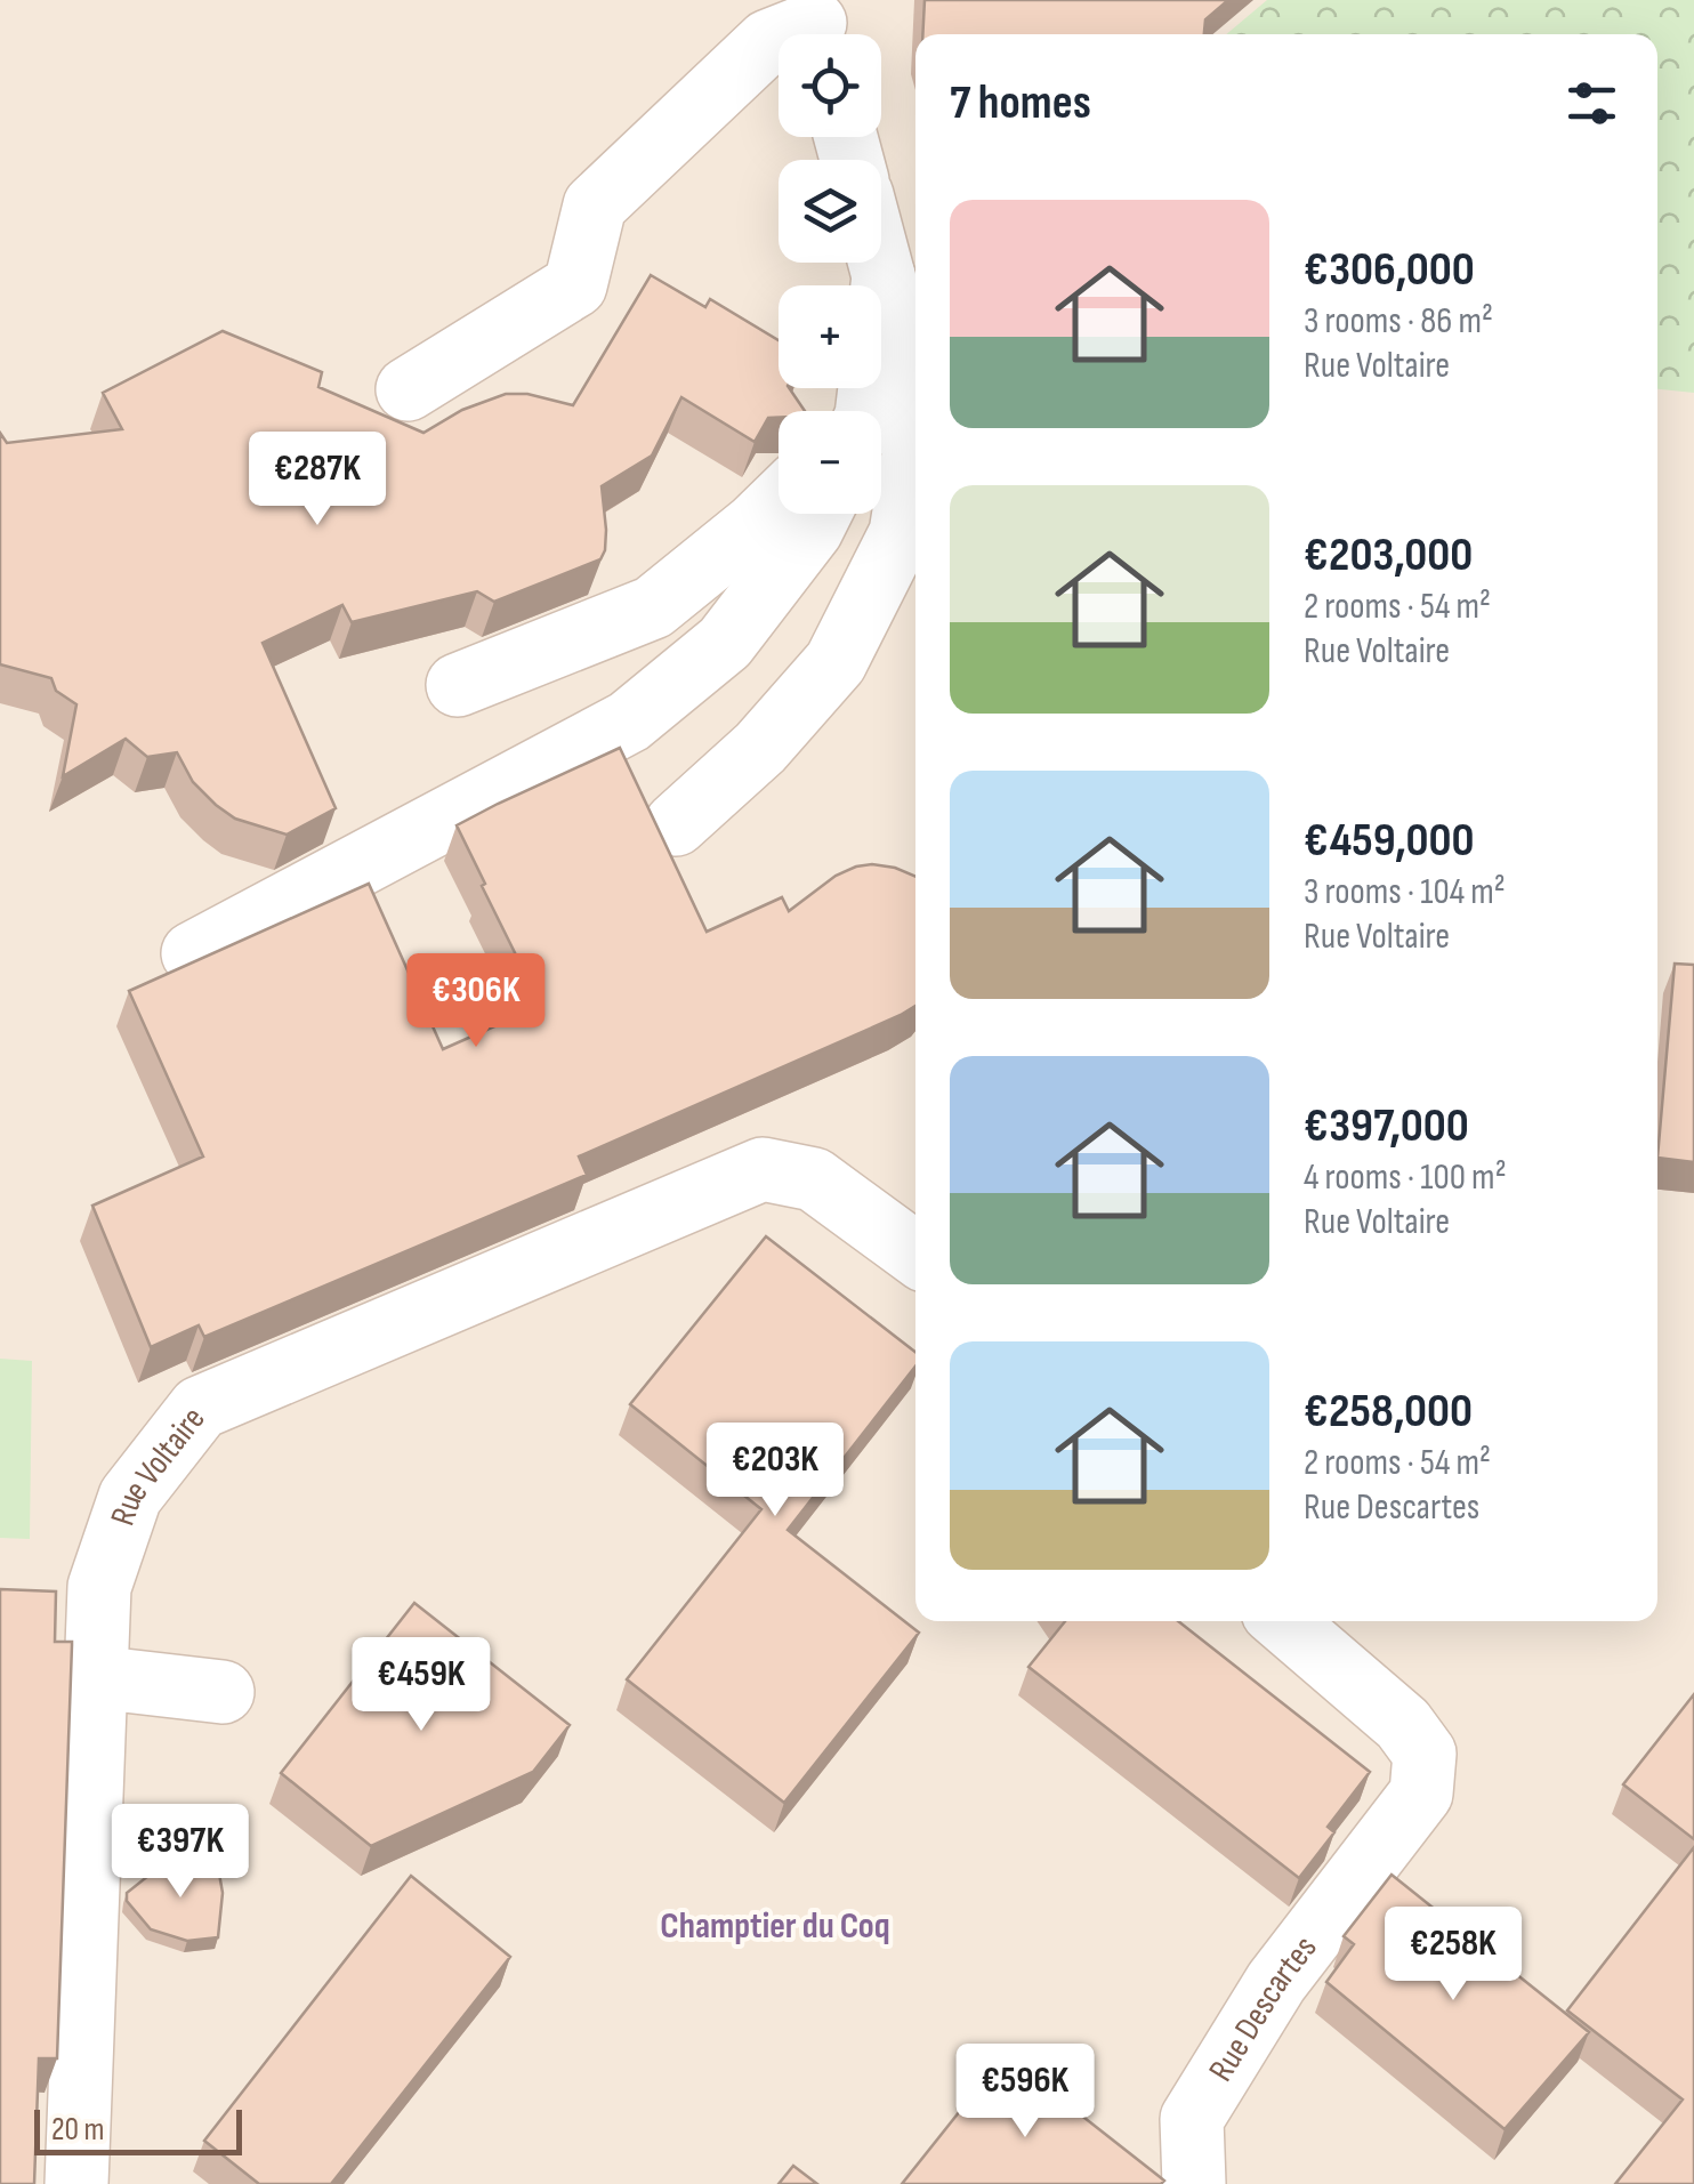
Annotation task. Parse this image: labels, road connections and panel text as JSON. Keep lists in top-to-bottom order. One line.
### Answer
{"streets":{"street":["Rue Voltaire","Rue Descartes"]},"districts":["Champtier du Coq"],"scale_bar":"20 m","page":{"map_buttons":["+","−"],"heading":"7 homes","list":[{"name":"€306,000","note":"3 rooms · 86 m² · Rue Voltaire"},{"name":"€203,000","note":"2 rooms · 54 m² · Rue Voltaire"},{"name":"€459,000","note":"3 rooms · 104 m² · Rue Voltaire"},{"name":"€397,000","note":"4 rooms · 100 m² · Rue Voltaire"},{"name":"€258,000","note":"2 rooms · 54 m² · Rue Descartes"}],"price":["€287K","€306K","€203K","€459K","€397K","€258K","€596K"],"scale":"20 m"}}
